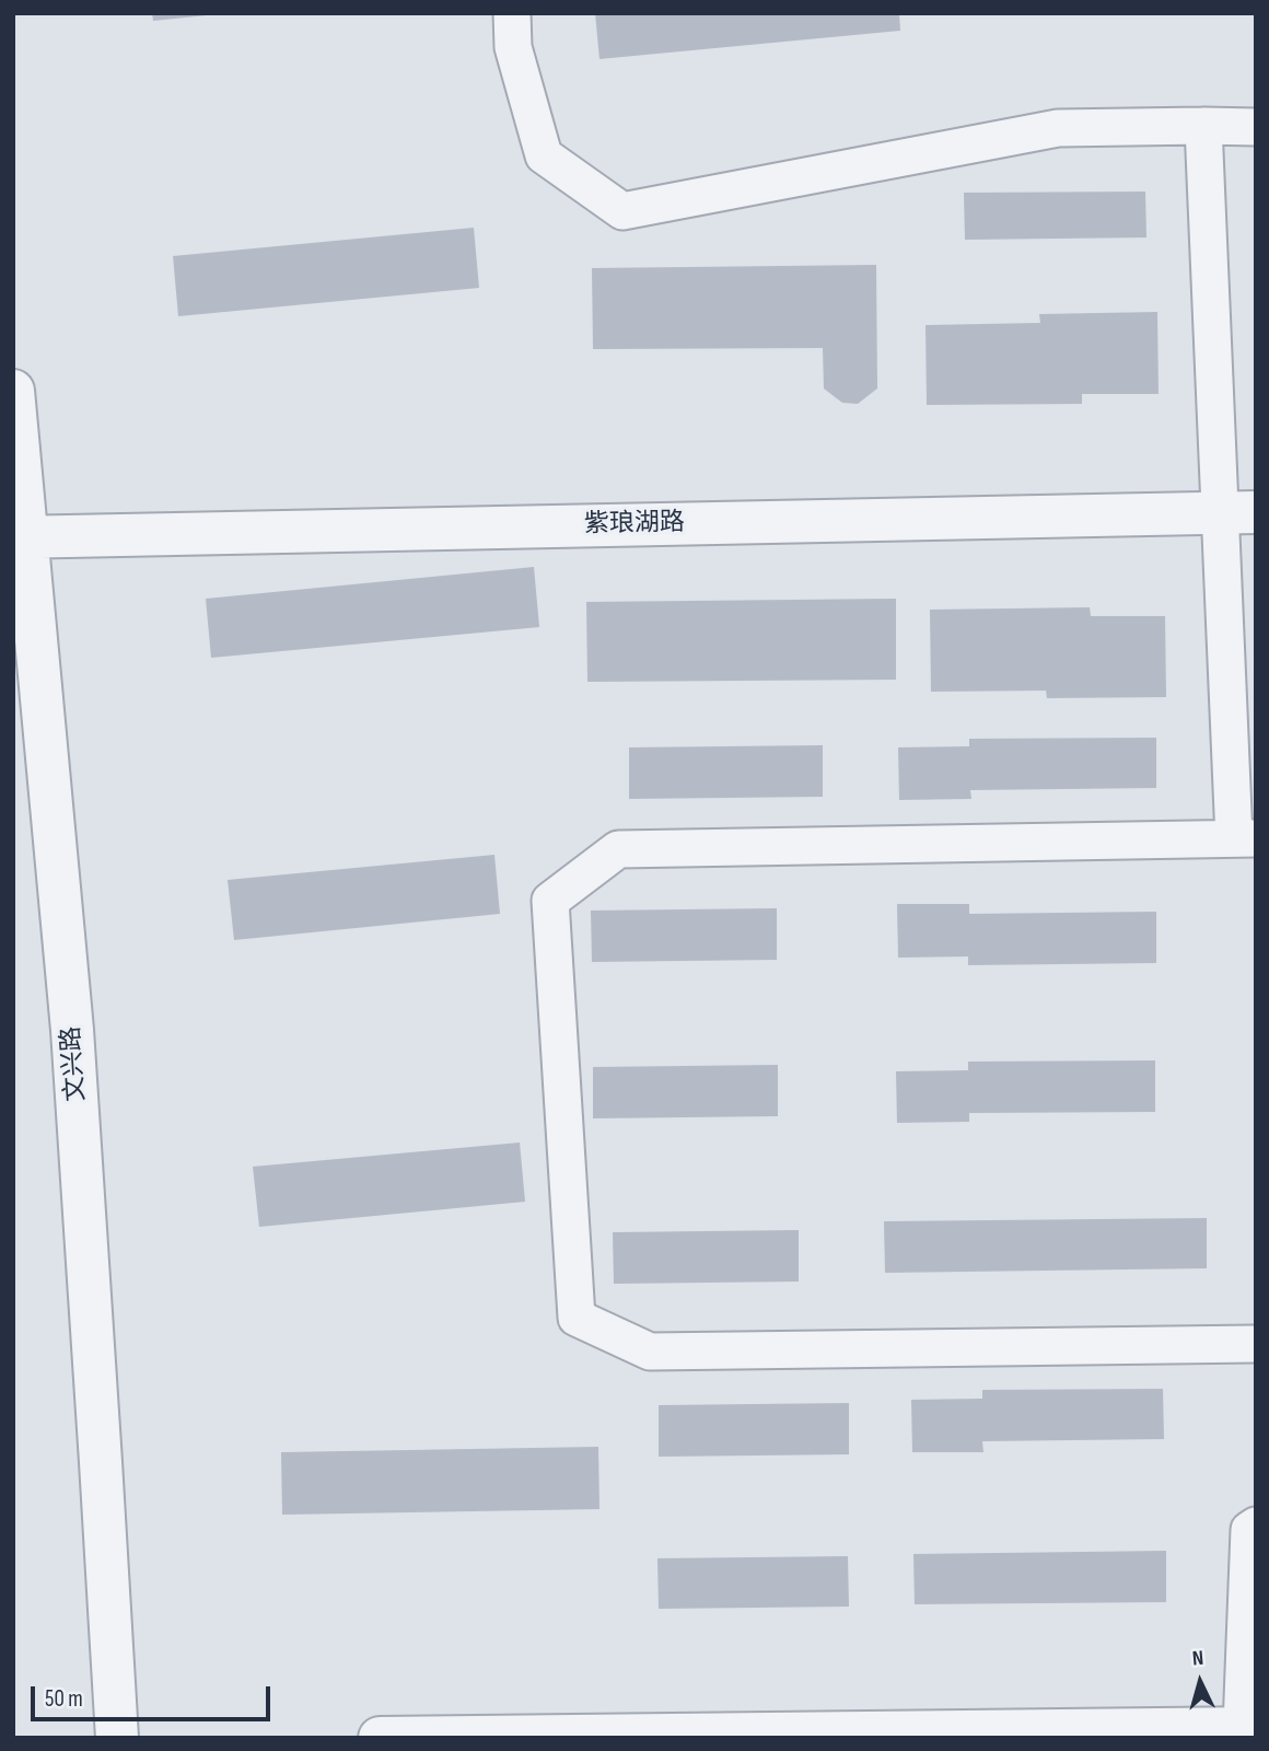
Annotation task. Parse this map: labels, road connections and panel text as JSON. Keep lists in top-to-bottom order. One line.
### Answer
{"streets":{"street":["紫琅湖路","文兴路"]},"crossings":[["紫琅湖路","文兴路"]],"scale_bar":"50 m","north":"top"}
